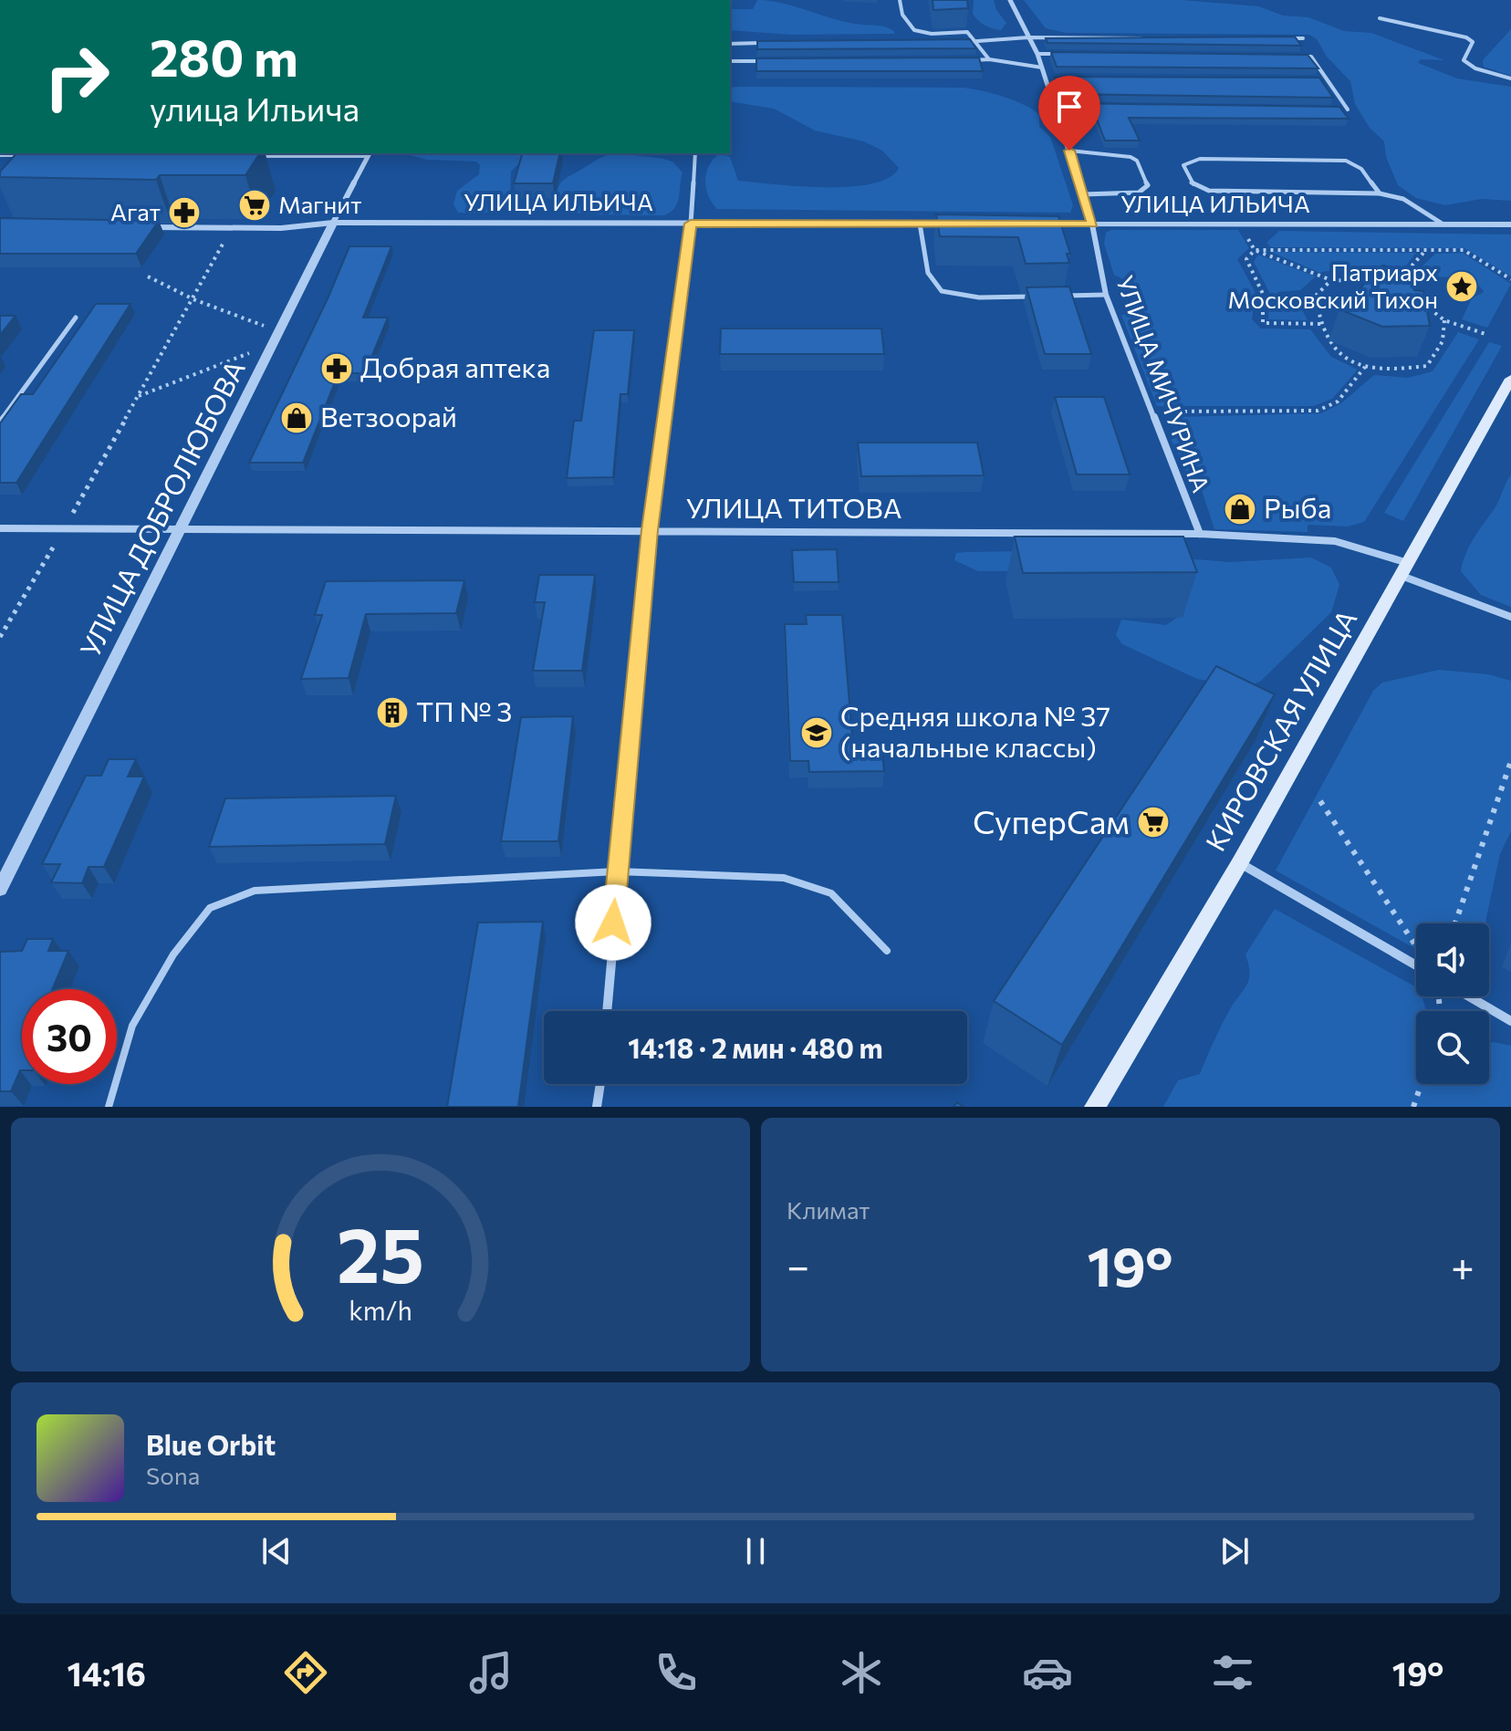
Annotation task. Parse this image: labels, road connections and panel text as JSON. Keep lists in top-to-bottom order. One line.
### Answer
{"streets":{"main road":["КИРОВСКАЯ УЛИЦА"],"street":["УЛИЦА ИЛЬИЧА","УЛИЦА МИЧУРИНА","УЛИЦА ДОБРОЛЮБОВА","УЛИЦА ТИТОВА"]},"crossings":[["УЛИЦА ИЛЬИЧА","УЛИЦА МИЧУРИНА"],["УЛИЦА ИЛЬИЧА","УЛИЦА ДОБРОЛЮБОВА"],["УЛИЦА МИЧУРИНА","УЛИЦА ТИТОВА"],["УЛИЦА ДОБРОЛЮБОВА","УЛИЦА ТИТОВА"],["УЛИЦА ТИТОВА","КИРОВСКАЯ УЛИЦА"]],"places":{"supermarket":["Магнит","СуперСам"],"pharmacy":["Агат","Добрая аптека"],"place":["Патриарх Московский Тихон"],"shop":["Ветзоорай","Рыба"],"building":["ТП № 3"],"school or university":["Средняя школа № 37 (начальные классы)"]},"page":{"turn":["280 m","улица Ильича"],"limit":"30","trip":"14:18 · 2 мин · 480 m","tile":"Климат","heat":["−","19°","+"],"song":["Blue Orbit","Sona"],"tabs":["14:16","19°"],"gauge":["25","km/h"]}}
